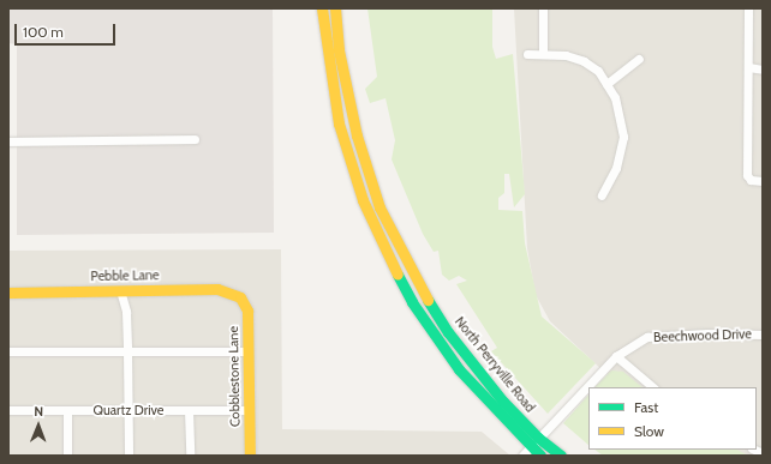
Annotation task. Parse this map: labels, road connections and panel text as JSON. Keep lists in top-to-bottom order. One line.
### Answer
{"streets":{"main road":["Pebble Lane","North Perryville Road","Cobblestone Lane"],"street":["Beechwood Drive","Quartz Drive"]},"crossings":[["Pebble Lane","Cobblestone Lane"],["Beechwood Drive","North Perryville Road"],["Cobblestone Lane","Quartz Drive"]],"legend":["Fast","Slow"],"scale_bar":"100 m","north":"top"}
